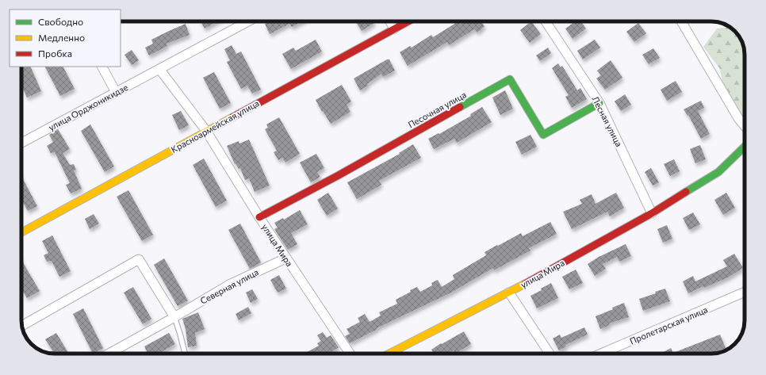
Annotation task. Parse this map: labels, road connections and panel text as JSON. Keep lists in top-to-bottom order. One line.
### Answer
{"streets":{"street":["улица Орджоникидзе","Песочная улица","Лесная улица","Красноармейская улица","улица Мира","Северная улица","Пролетарская улица"]},"crossings":[["Песочная улица","Лесная улица"],["Песочная улица","улица Мира"],["Лесная улица","улица Мира"],["Красноармейская улица","улица Мира"],["улица Мира","Северная улица"]],"legend":["Свободно","Медленно","Пробка"]}
